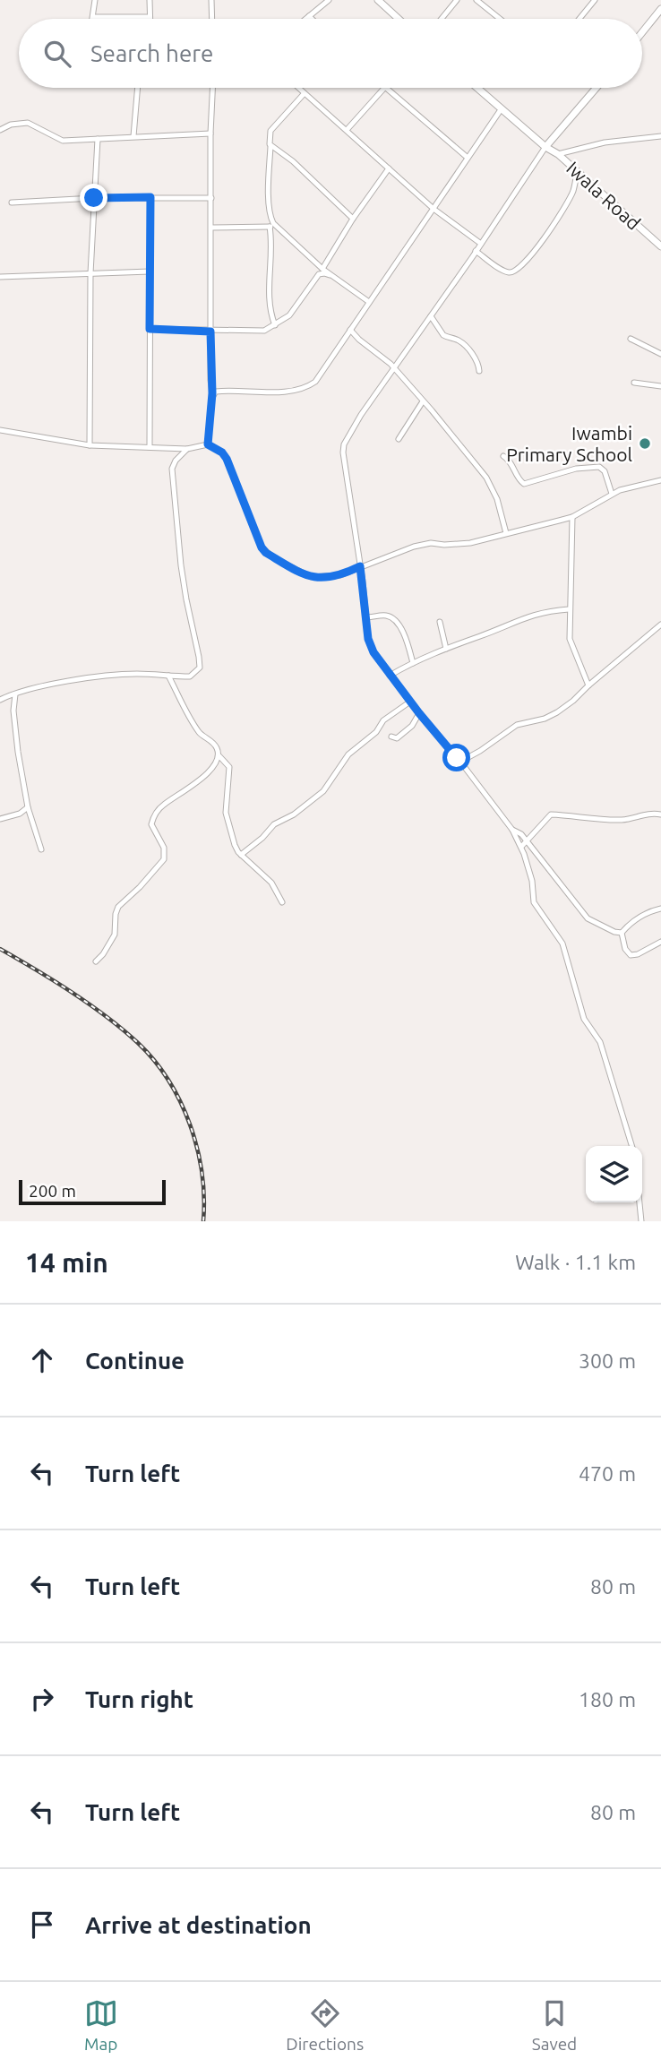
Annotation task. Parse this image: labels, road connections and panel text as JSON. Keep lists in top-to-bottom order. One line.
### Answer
{"streets":{"street":["Iwala Road"]},"places":["Iwambi Primary School"],"scale_bar":"200 m","page":{"search":"Search here","scale":"200 m","heading":["14 min","Walk · 1.1 km"],"list":[["Continue","300 m"],["Turn left","470 m"],["Turn left","80 m"],["Turn right","180 m"],["Turn left","80 m"],"Arrive at destination"],"nav":["Map","Directions","Saved"]}}
